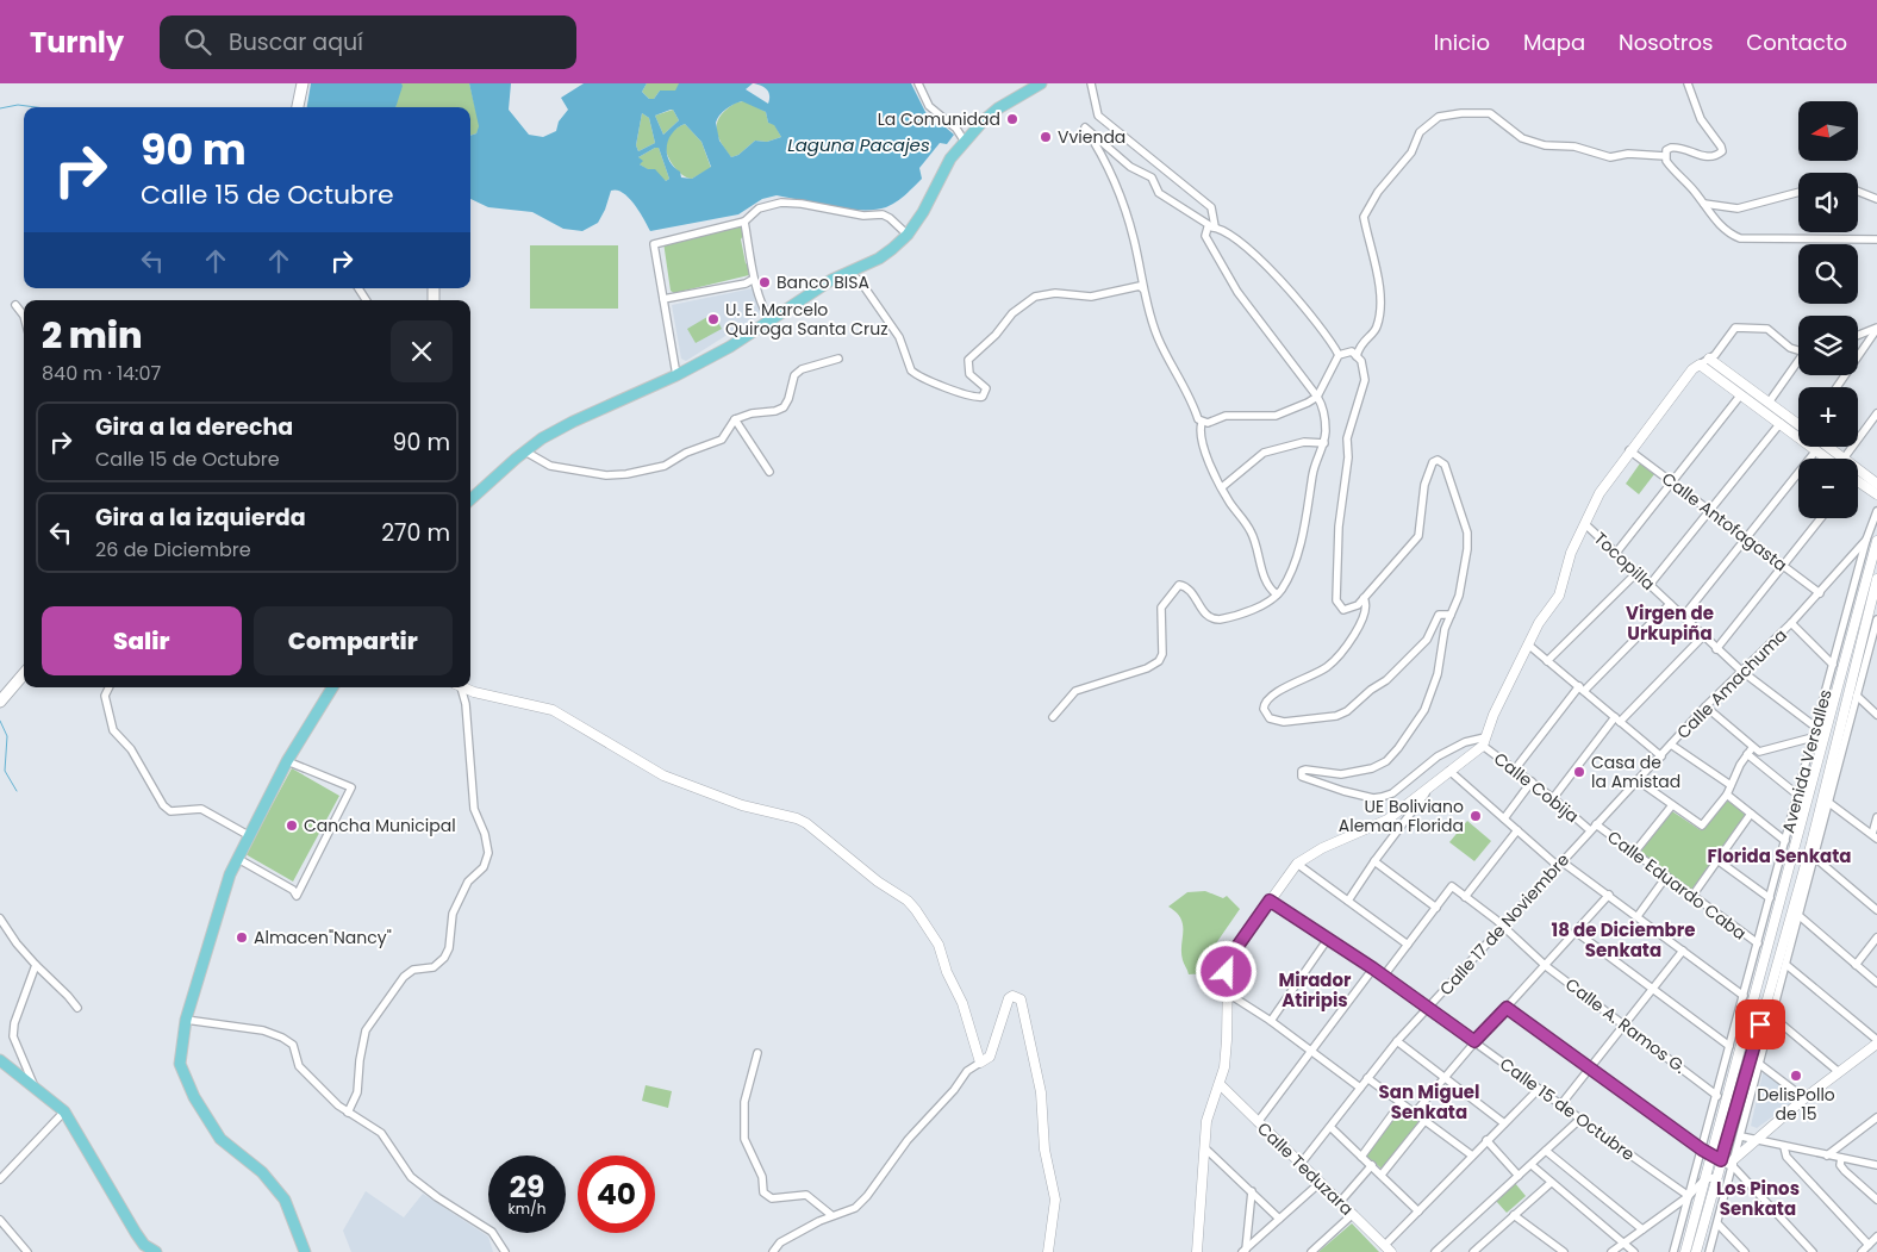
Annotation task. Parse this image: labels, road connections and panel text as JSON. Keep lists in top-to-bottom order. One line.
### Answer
{"streets":{"street":["Calle Antofagasta","Tocopilla","Calle Amachuma","Avenida Versalles","Calle Cobija","Calle Eduardo Caba","Calle 17 de Noviembre","Calle A. Ramos G.","Calle 15 de Octubre","Calle Teduzara"]},"crossings":[["Calle Antofagasta","Calle Amachuma"],["Tocopilla","Calle Amachuma"],["Tocopilla","Avenida Versalles"],["Calle Amachuma","Avenida Versalles"],["Calle Amachuma","Calle Cobija"],["Calle Amachuma","Calle Eduardo Caba"],["Calle Amachuma","Calle 17 de Noviembre"],["Avenida Versalles","Calle Eduardo Caba"],["Avenida Versalles","Calle A. Ramos G."],["Avenida Versalles","Calle 15 de Octubre"],["Calle Cobija","Calle Eduardo Caba"],["Calle Cobija","Calle 17 de Noviembre"],["Calle Eduardo Caba","Calle 17 de Noviembre"],["Calle 17 de Noviembre","Calle A. Ramos G."],["Calle 17 de Noviembre","Calle 15 de Octubre"],["Calle 17 de Noviembre","Calle Teduzara"]],"districts":["Virgen de Urkupiña","Florida Senkata","18 de Diciembre Senkata","Mirador Atiripis","San Miguel Senkata","Los Pinos Senkata"],"water":["Laguna Pacajes"],"places":["La Comunidad","Vvienda","Banco BISA","U. E. Marcelo Quiroga Santa Cruz","Casa de la Amistad","UE Boliviano Aleman Florida","Cancha Municipal","Almacen\"Nancy\"","DelisPollo de 15"],"north":"left","page":{"header":"Turnly","search":"Buscar aquí","nav":["Inicio","Mapa","Nosotros","Contacto"],"map_buttons":["+","−"],"turn":["90 m","Calle 15 de Octubre"],"heading":["2 min","840 m · 14:07"],"list":[{"name":"Gira a la derecha","note":"Calle 15 de Octubre","value":"90 m"},{"name":"Gira a la izquierda","note":"26 de Diciembre","value":"270 m"}],"buttons":["Salir","Compartir"],"speed":"29 km/h","limit":"40"}}
